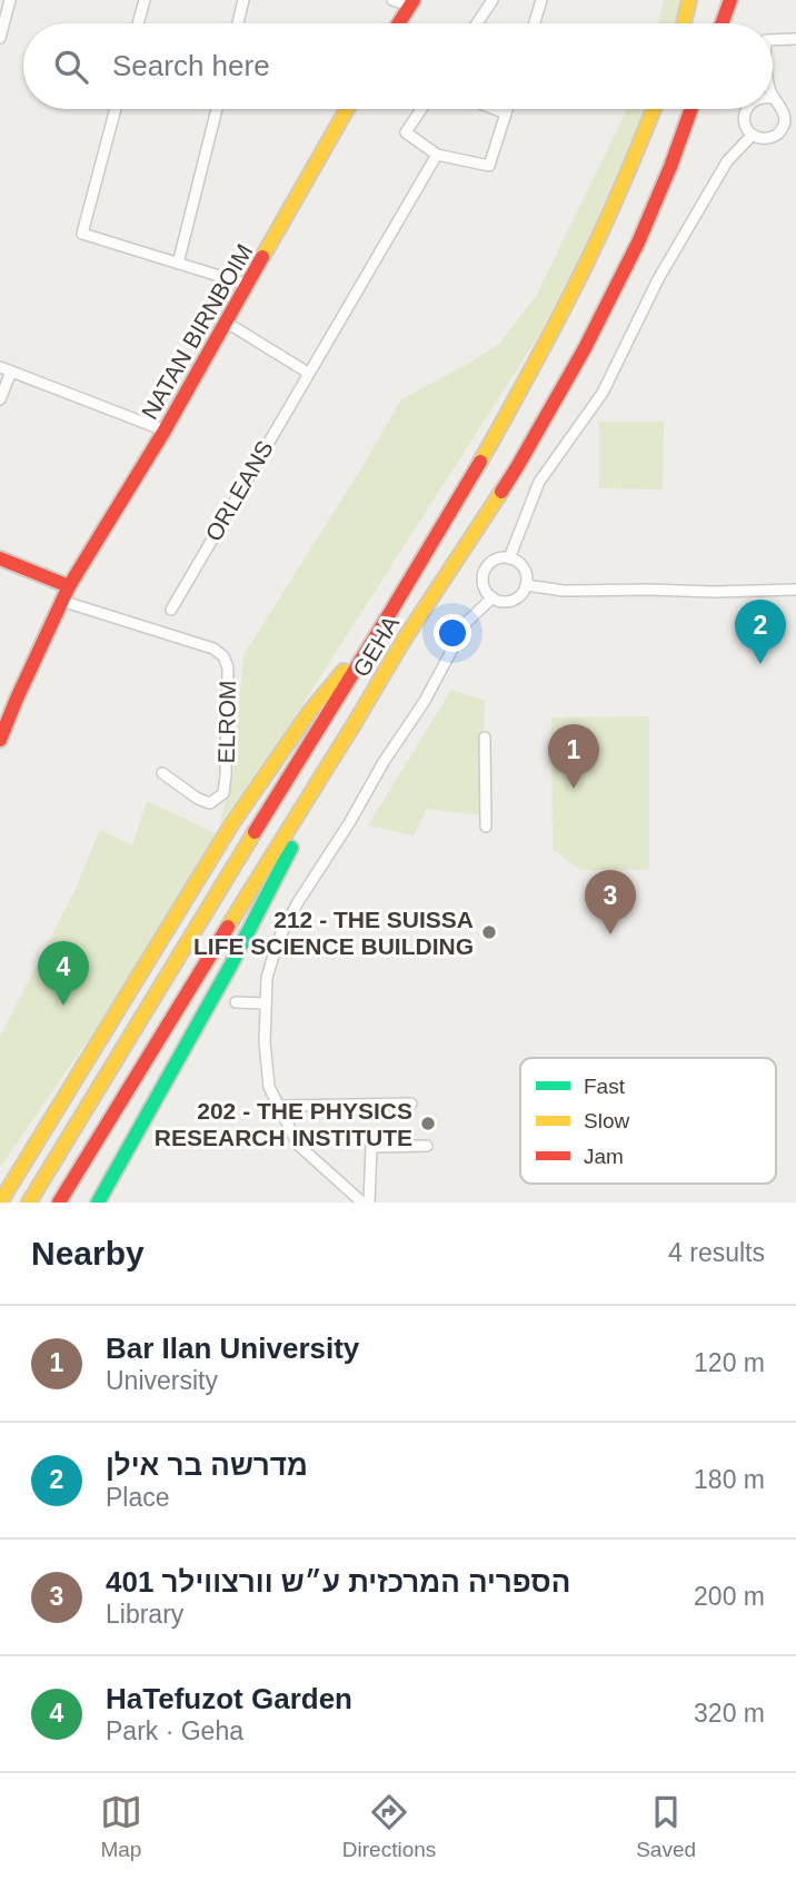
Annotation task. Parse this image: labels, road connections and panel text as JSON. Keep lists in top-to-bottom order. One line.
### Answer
{"streets":{"main road":["NATAN BIRNBOIM","GEHA"],"street":["ORLEANS","ELROM"]},"crossings":[["NATAN BIRNBOIM","ELROM"]],"places":["212 - THE SUISSA LIFE SCIENCE BUILDING","202 - THE PHYSICS RESEARCH INSTITUTE"],"legend":["Fast","Slow","Jam"],"page":{"search":"Search here","pins":["2","1","3","4"],"heading":["Nearby","4 results"],"list":[{"mark":"1","name":"Bar Ilan University","note":"University","value":"120 m"},{"mark":"2","name":"מדרשה בר אילן","note":"Place","value":"180 m"},{"mark":"3","name":"401 הספריה המרכזית ע״ש וורצווילר","note":"Library","value":"200 m"},{"mark":"4","name":"HaTefuzot Garden","note":"Park · Geha","value":"320 m"}],"nav":["Map","Directions","Saved"]}}
